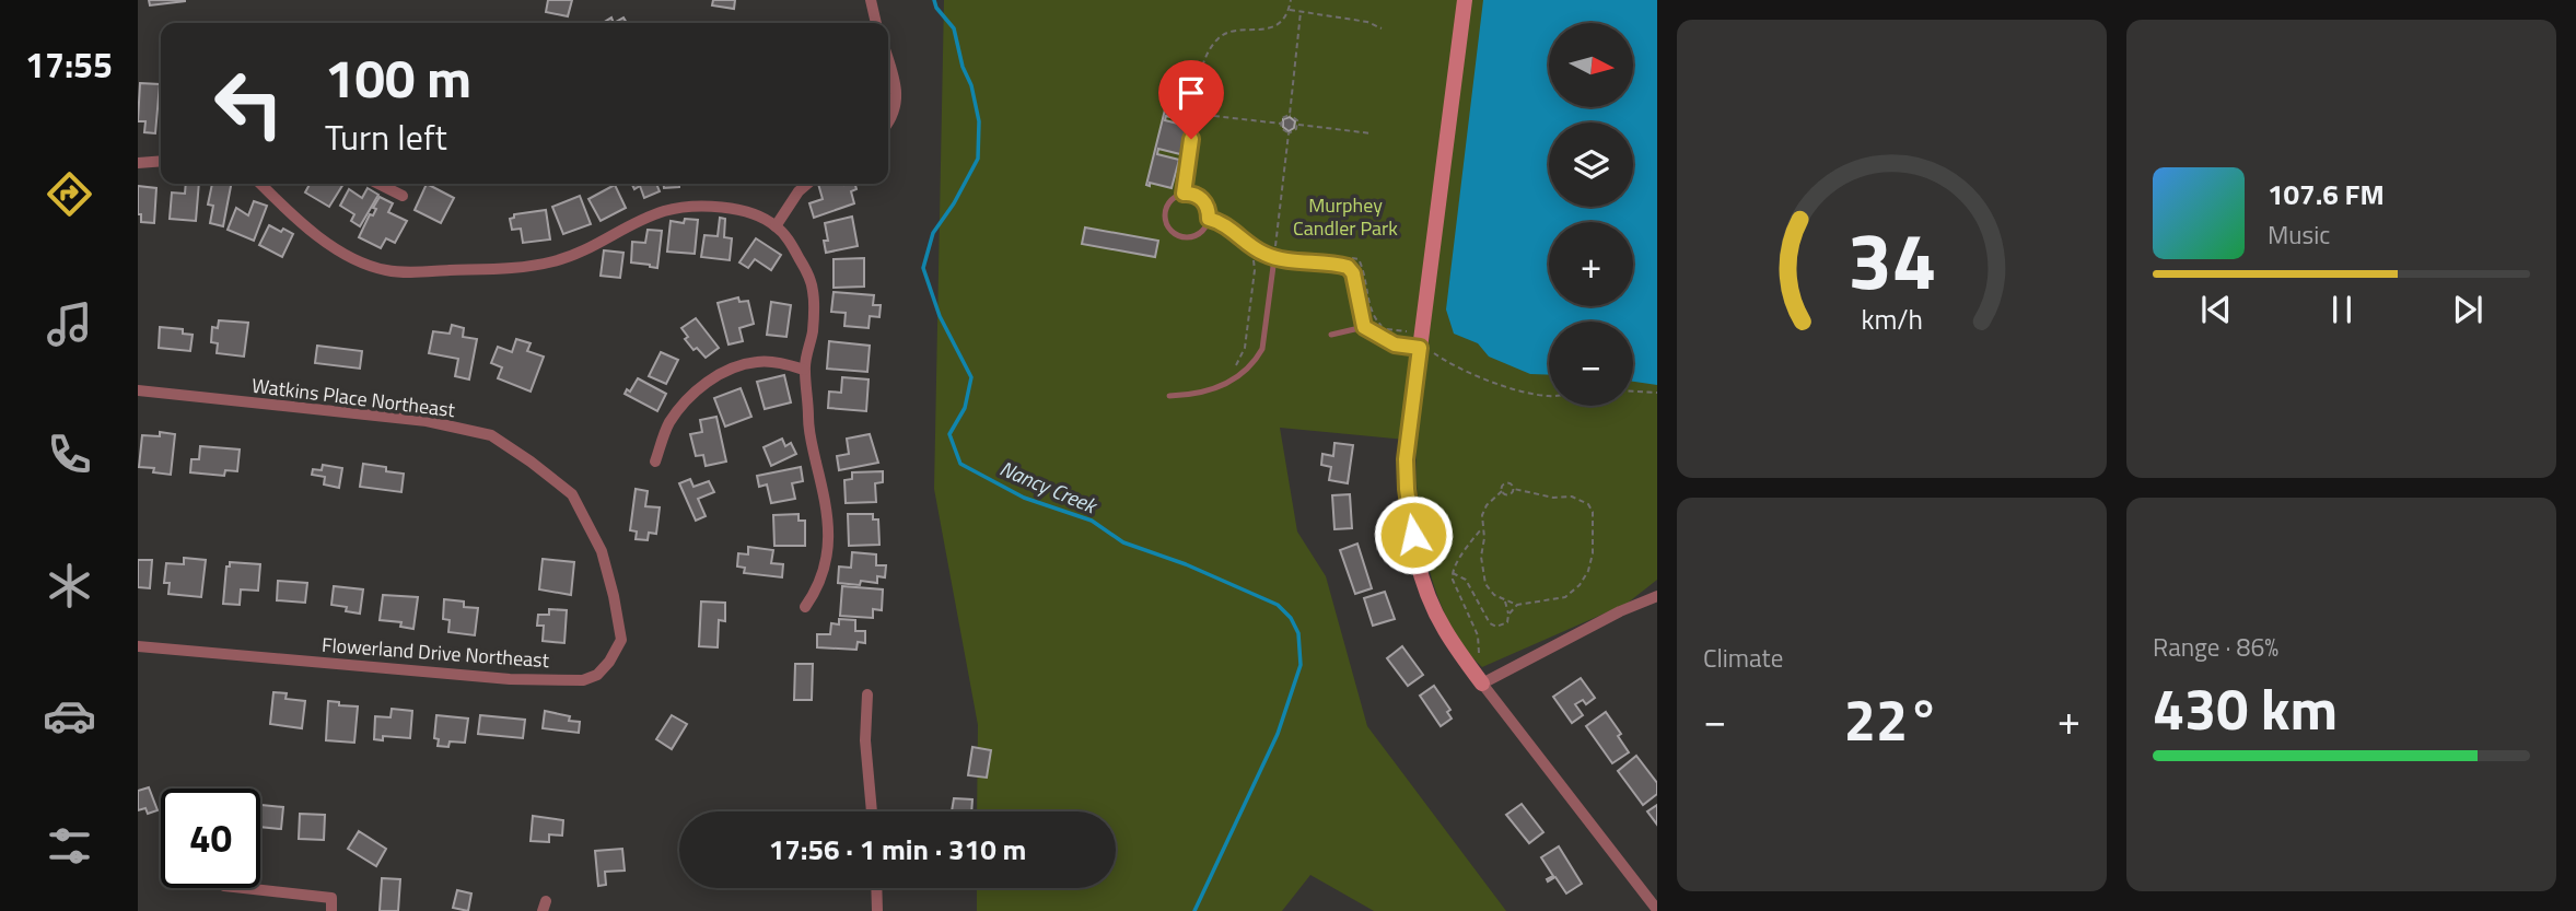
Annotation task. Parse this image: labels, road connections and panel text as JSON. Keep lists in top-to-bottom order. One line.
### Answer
{"streets":{"street":["Watkins Place Northeast","Flowerland Drive Northeast"]},"crossings":[["Watkins Place Northeast","Flowerland Drive Northeast"]],"water":["Nancy Creek"],"parks":["Murphey Candler Park"],"north":"right","page":{"tabs":"17:55","map_buttons":["+","−"],"turn":["100 m","Turn left"],"song":["107.6 FM","Music"],"tile":["Climate",["Range · 86%","430 km"]],"heat":["−","22°","+"],"limit":"40","trip":"17:56 · 1 min · 310 m","gauge":["34","km/h"]}}
